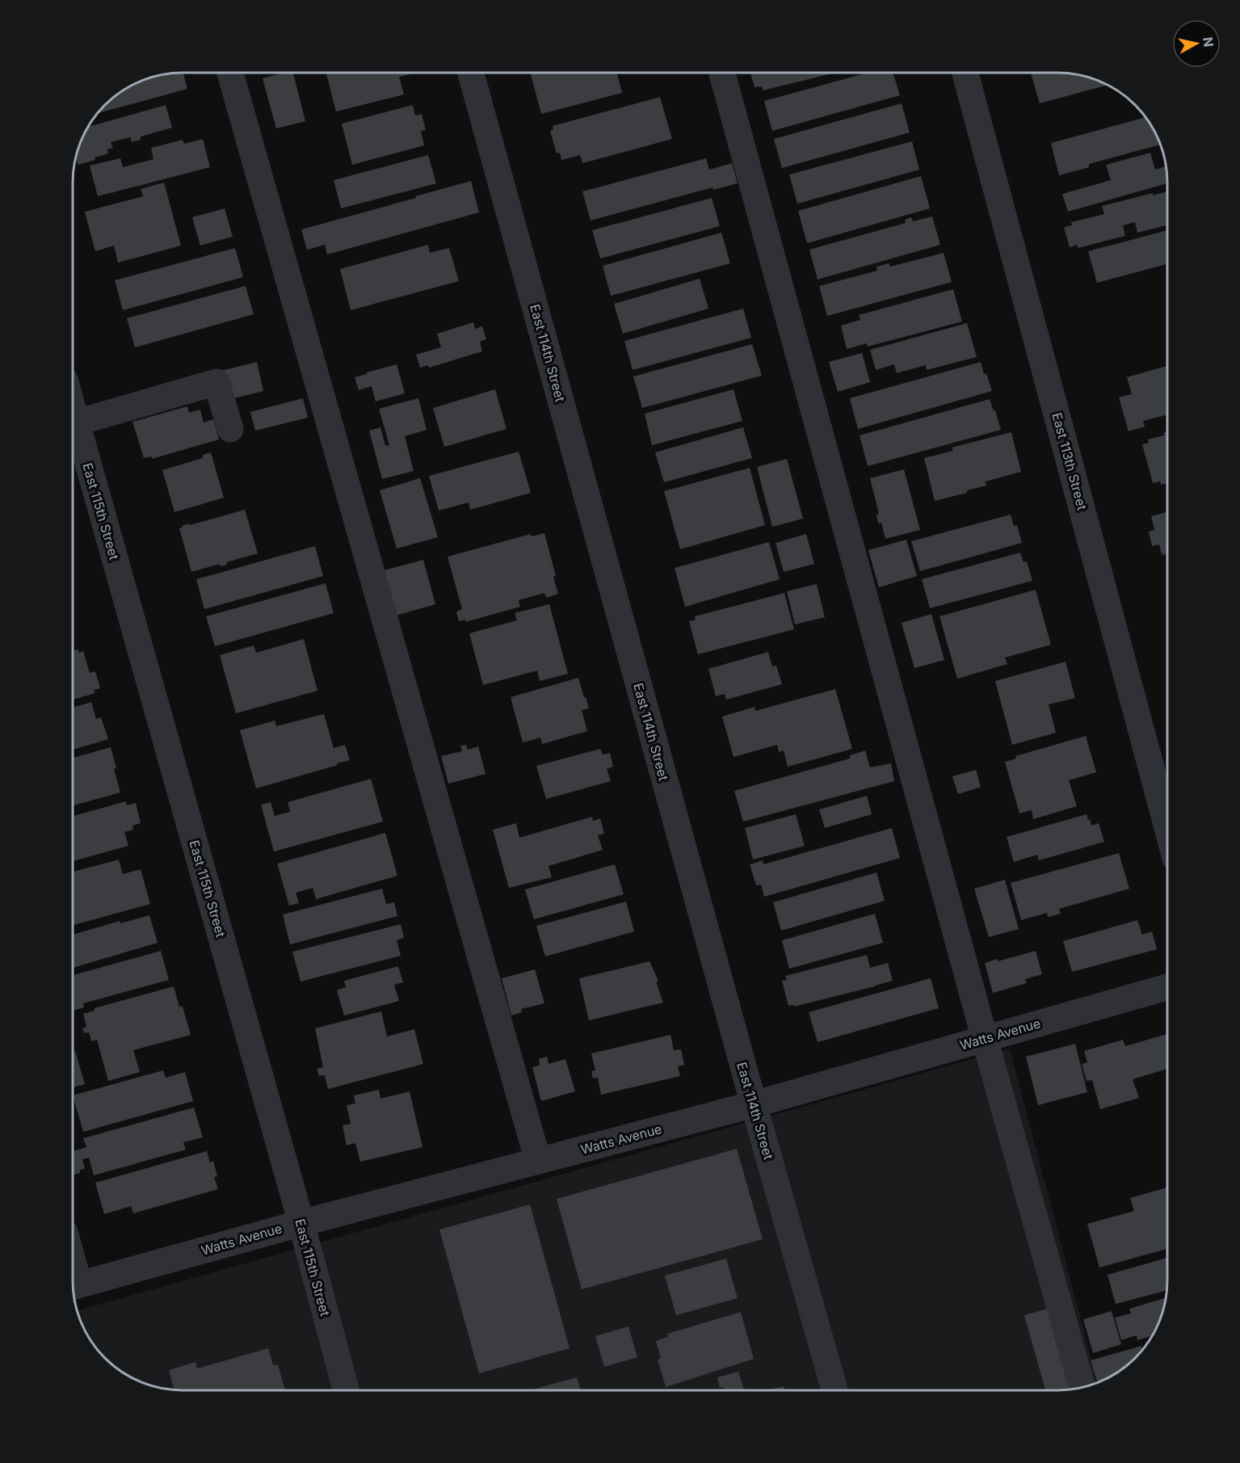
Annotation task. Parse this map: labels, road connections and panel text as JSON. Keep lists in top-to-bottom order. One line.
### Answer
{"streets":{"street":["East 114th Street","East 113th Street","East 115th Street","Watts Avenue"]},"crossings":[["East 114th Street","Watts Avenue"],["East 115th Street","Watts Avenue"]],"north":"right"}
